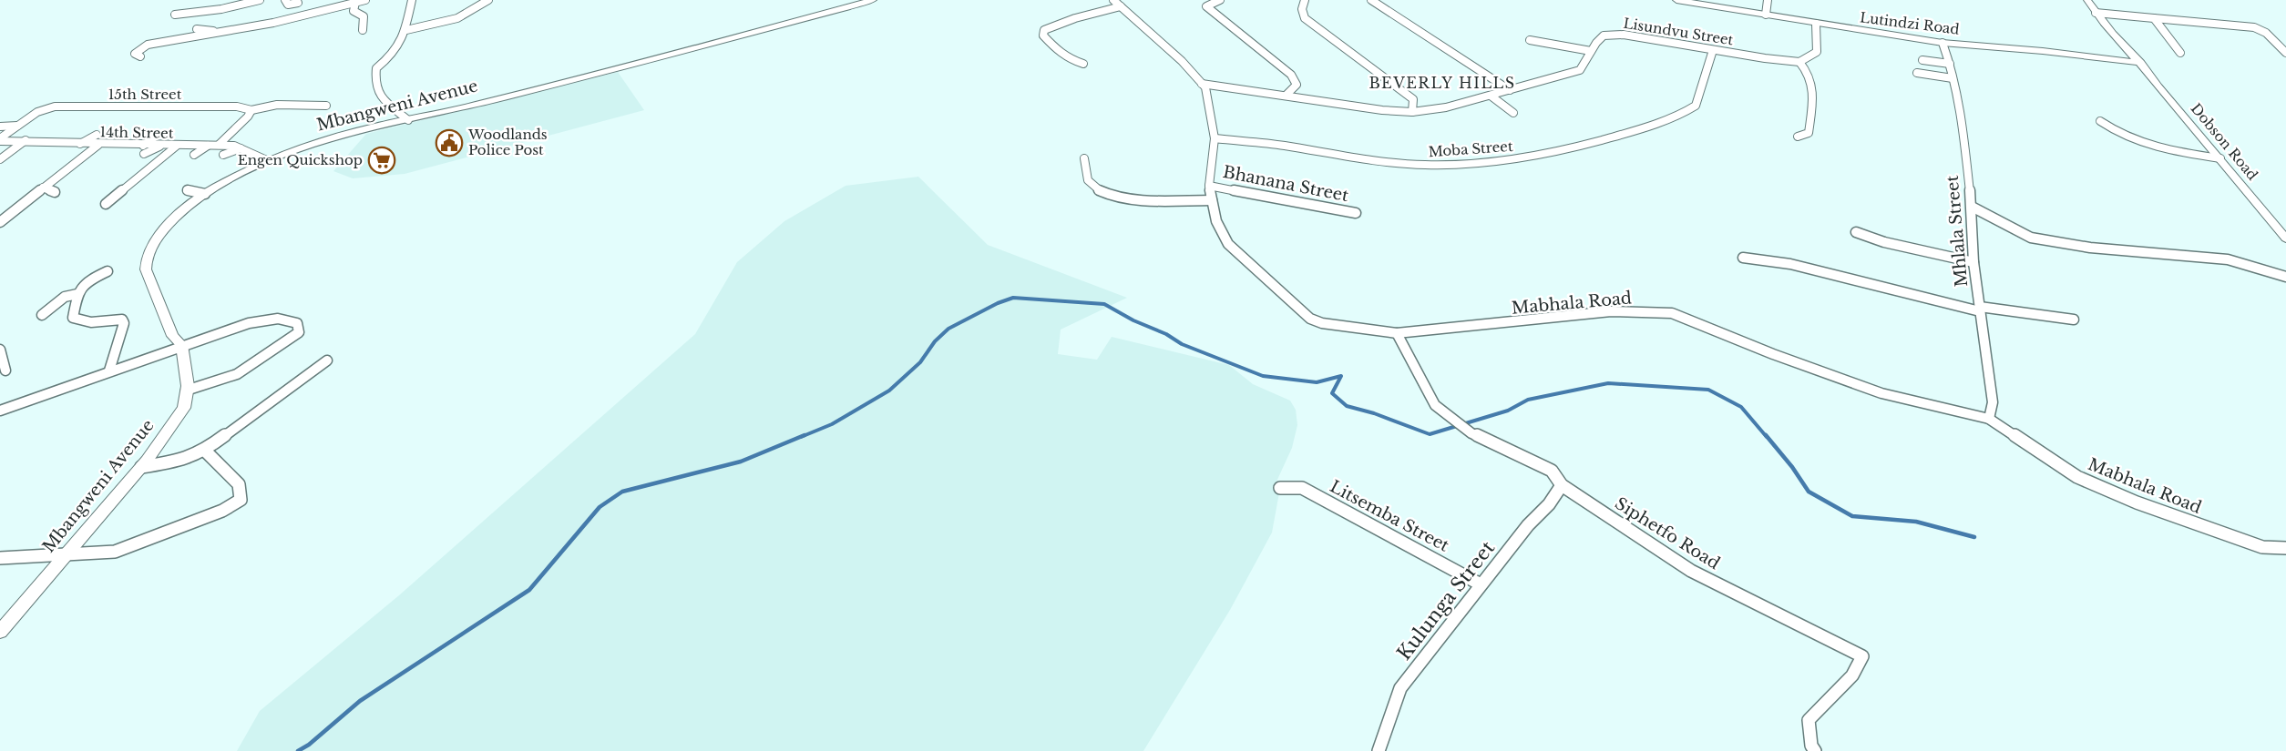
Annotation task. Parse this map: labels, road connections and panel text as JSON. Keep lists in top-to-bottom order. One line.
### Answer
{"streets":{"street":["Lutindzi Road","Lisundvu Street","15th Street","Mbangweni Avenue","14th Street","Dobson Road","Moba Street","Bhanana Street","Mhlala Street","Mabhala Road","Litsemba Street","Siphetfo Road","Kulunga Street"]},"crossings":[["Lutindzi Road","Dobson Road"],["Lutindzi Road","Mhlala Street"],["Lisundvu Street","Moba Street"],["Lisundvu Street","Mabhala Road"],["15th Street","14th Street"],["Mbangweni Avenue","14th Street"],["Moba Street","Mabhala Road"],["Bhanana Street","Mabhala Road"],["Mhlala Street","Mabhala Road"],["Mabhala Road","Siphetfo Road"],["Litsemba Street","Kulunga Street"],["Siphetfo Road","Kulunga Street"]],"districts":["BEVERLY HILLS"],"places":{"public building":["Woodlands Police Post"],"supermarket":["Engen Quickshop"]}}
